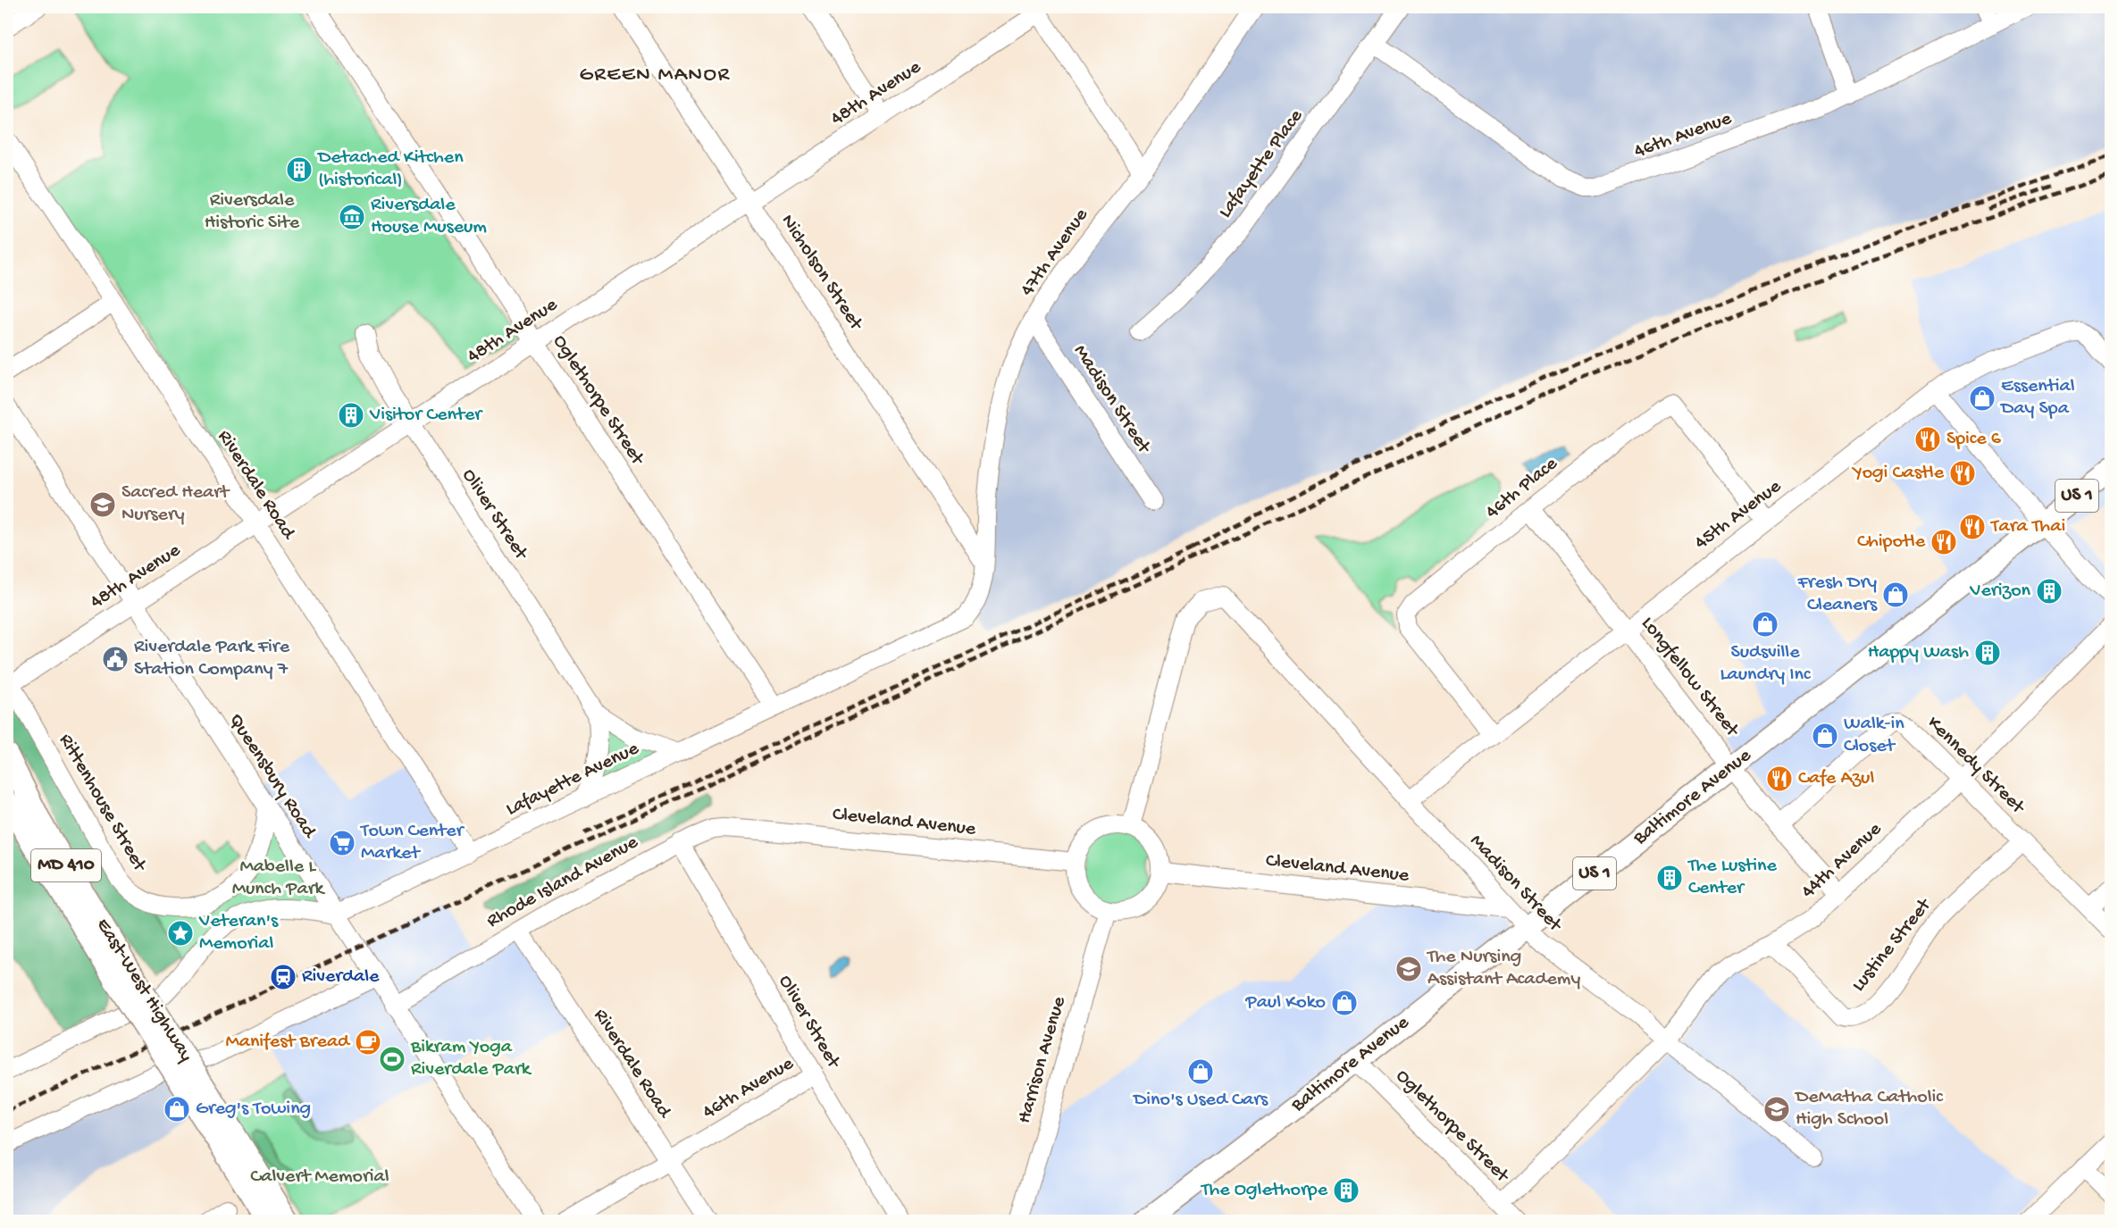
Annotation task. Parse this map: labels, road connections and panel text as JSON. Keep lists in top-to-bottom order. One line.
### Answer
{"streets":{"main road":["US 1","Baltimore Avenue","MD 410","East-West Highway"],"street":["48th Avenue","46th Avenue","Lafayette Place","47th Avenue","Nicholson Street","Madison Street","Oglethorpe Street","Riverdale Road","46th Place","Oliver Street","45th Avenue","Longfellow Street","Kennedy Street","Queensbury Road","Lafayette Avenue","Rittenhouse Street","Cleveland Avenue","44th Avenue","Rhode Island Avenue","Lustine Street","Harrison Avenue"]},"crossings":[["48th Avenue","Nicholson Street"],["48th Avenue","Oglethorpe Street"],["48th Avenue","Riverdale Road"],["48th Avenue","Oliver Street"],["48th Avenue","Queensbury Road"],["48th Avenue","Rittenhouse Street"],["46th Avenue","Lafayette Place"],["46th Avenue","Riverdale Road"],["46th Avenue","Oliver Street"],["47th Avenue","Nicholson Street"],["47th Avenue","Madison Street"],["47th Avenue","Lafayette Avenue"],["Nicholson Street","Lafayette Avenue"],["Madison Street","45th Avenue"],["Madison Street","Baltimore Avenue"],["Madison Street","Cleveland Avenue"],["Madison Street","44th Avenue"],["Madison Street","Harrison Avenue"],["Oglethorpe Street","Lafayette Avenue"],["Oglethorpe Street","Baltimore Avenue"],["Oglethorpe Street","44th Avenue"],["Riverdale Road","Lafayette Avenue"],["Riverdale Road","Rhode Island Avenue"],["46th Place","45th Avenue"],["46th Place","Longfellow Street"],["Oliver Street","Lafayette Avenue"],["Oliver Street","Rhode Island Avenue"],["45th Avenue","Longfellow Street"],["Longfellow Street","Kennedy Street"],["Longfellow Street","Baltimore Avenue"],["Longfellow Street","44th Avenue"],["Kennedy Street","44th Avenue"],["Kennedy Street","Lustine Street"],["Queensbury Road","Lafayette Avenue"],["Queensbury Road","Rhode Island Avenue"],["Cleveland Avenue","Rhode Island Avenue"],["Cleveland Avenue","Harrison Avenue"],["44th Avenue","Lustine Street"]],"districts":["GREEN MANOR"],"parks":["Riversdale Historic Site","Mabelle L Munch Park","Calvert Memorial"],"places":{"building":["Detached Kitchen (historical)","Visitor Center","Verizon","Happy Wash","The Lustine Center","The Oglethorpe"],"museum":["Riversdale House Museum"],"shop":["Essential Day Spa","Fresh Dry Cleaners","Sudsville Laundry Inc","Walk-in Closet","Paul Koko","Dino's Used Cars","Greg's Towing"],"restaurant":["Spice 6","Yogi Castle","Tara Thai","Chipotle","Cafe Azul"],"school or university":["Sacred Heart Nursery","The Nursing Assistant Academy","DeMatha Catholic High School"],"public building":["Riverdale Park Fire Station Company 7"],"supermarket":["Town Center Market"],"place":["Veteran's Memorial"],"station":["Riverdale"],"cafe":["Manifest Bread"],"sports":["Bikram Yoga Riverdale Park"]}}
